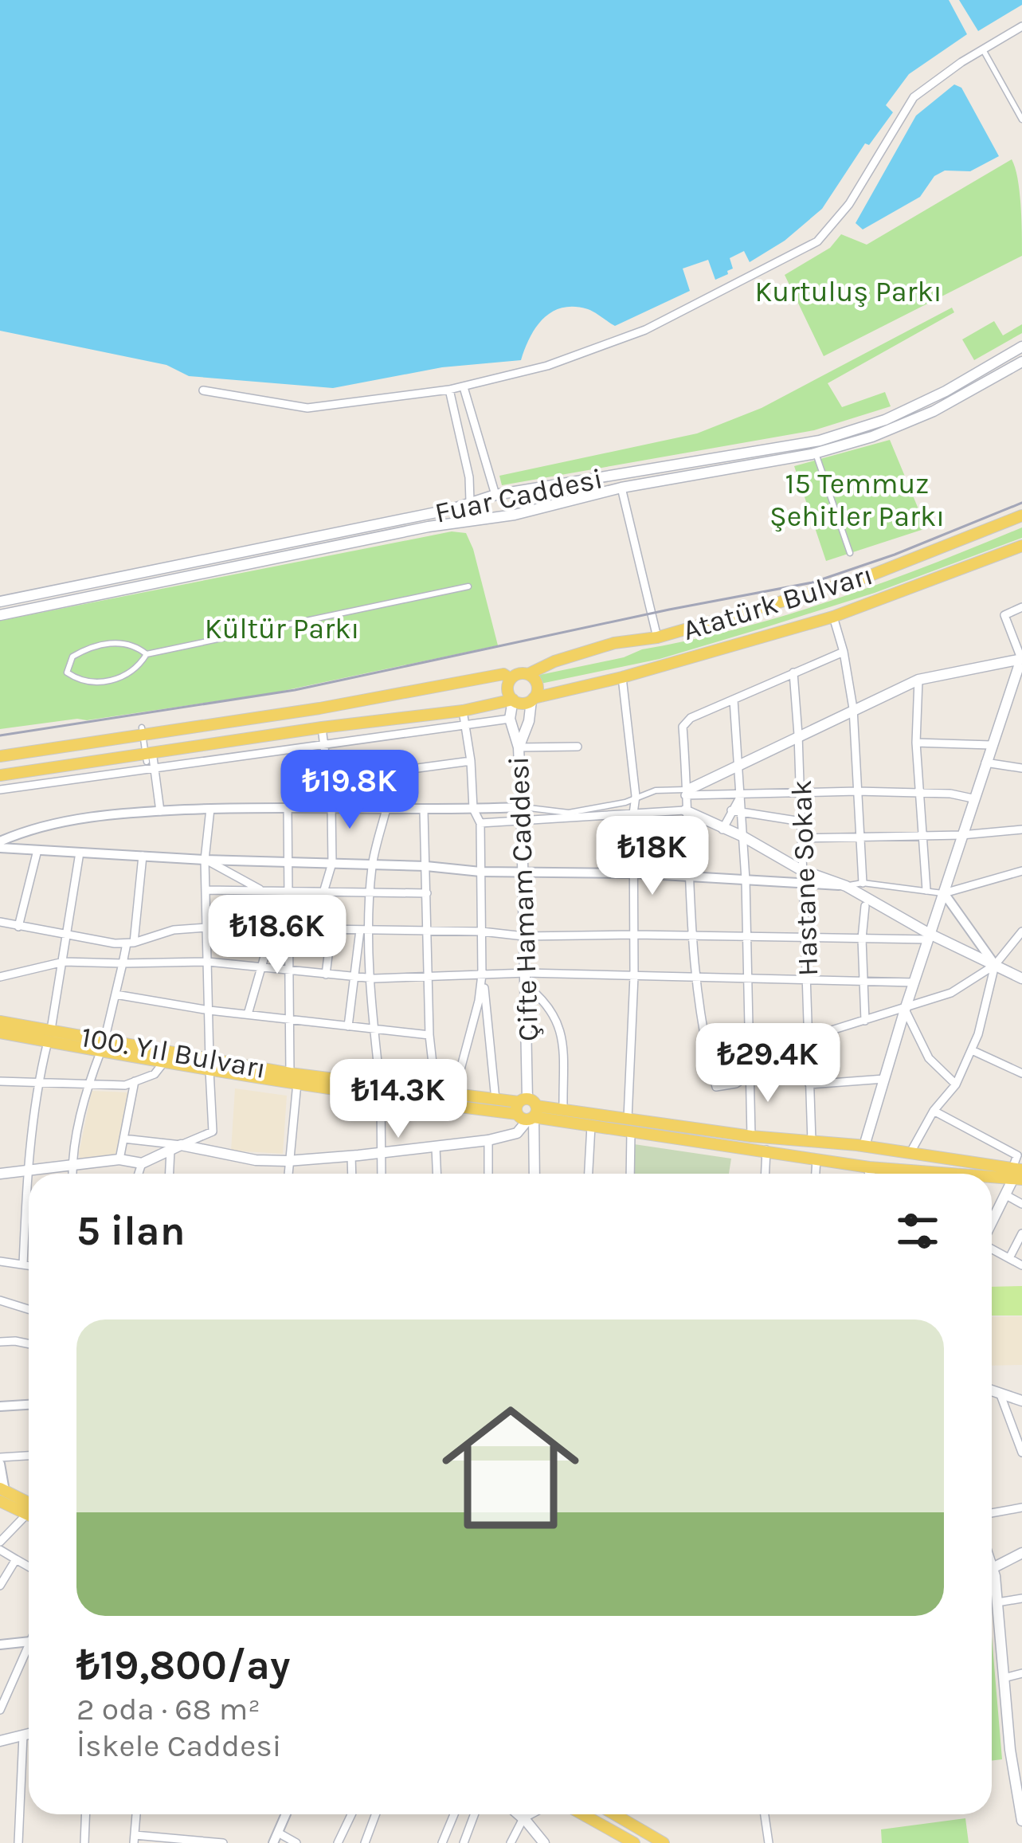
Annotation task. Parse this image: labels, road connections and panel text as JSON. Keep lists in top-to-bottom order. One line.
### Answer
{"streets":{"main road":["Fuar Caddesi","Atatürk Bulvarı","Çifte Hamam Caddesi","100. Yıl Bulvarı"],"street":["Hastane Sokak"]},"crossings":[["Atatürk Bulvarı","Çifte Hamam Caddesi"],["Hastane Sokak","100. Yıl Bulvarı"],["Çifte Hamam Caddesi","100. Yıl Bulvarı"]],"parks":["Kurtuluş Parkı","15 Temmuz Şehitler Parkı","Kültür Parkı"],"page":{"price":["₺19.8K","₺18K","₺18.6K","₺29.4K","₺14.3K"],"heading":"5 ilan","list":[{"name":"₺19,800/ay","note":"2 oda · 68 m² · İskele Caddesi"}]}}
